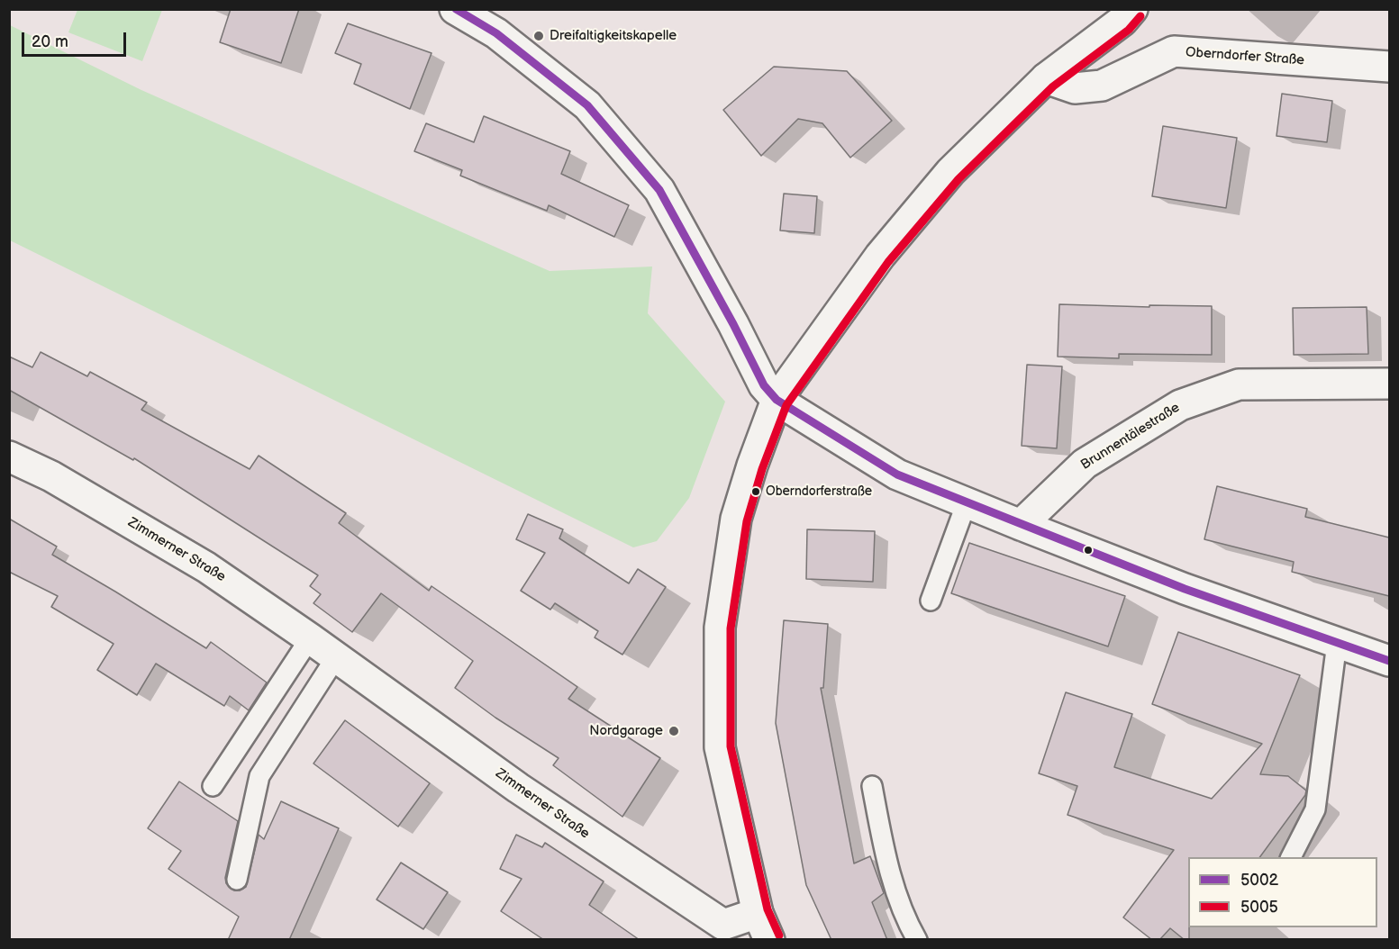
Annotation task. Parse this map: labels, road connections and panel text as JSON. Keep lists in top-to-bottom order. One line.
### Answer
{"streets":{"street":["Oberndorfer Straße","Brunnentälestraße","Zimmerner Straße"]},"places":["Dreifaltigkeitskapelle","Oberndorferstraße","Nordgarage"],"lines":["transit line 5002","transit line 5005"],"legend":["5002","5005"],"scale_bar":"20 m"}
